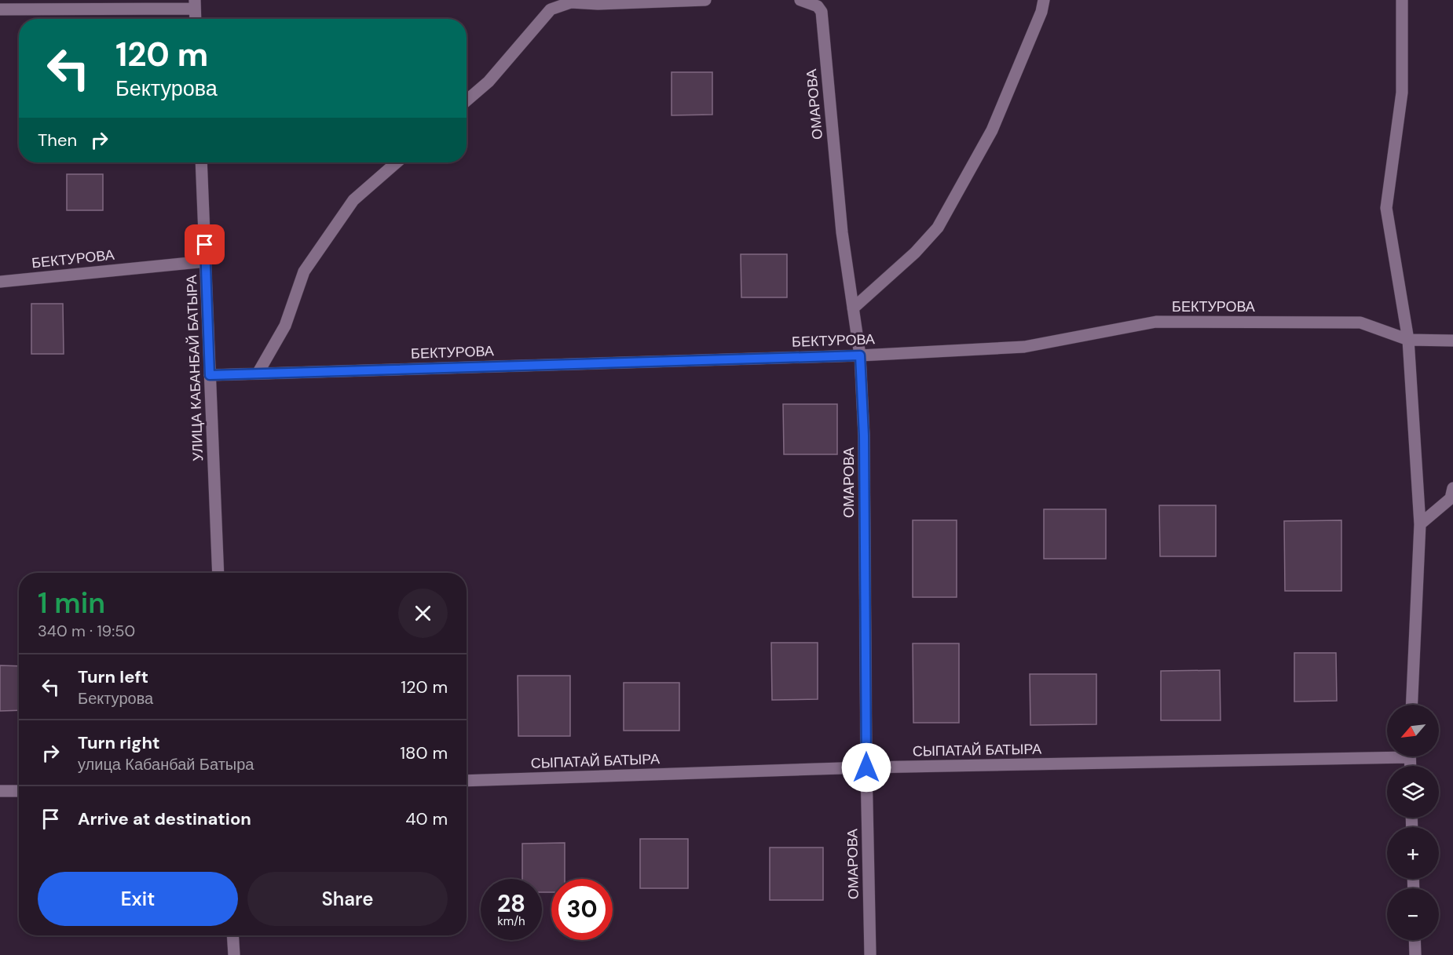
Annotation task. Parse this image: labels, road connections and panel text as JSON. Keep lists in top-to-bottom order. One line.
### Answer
{"streets":{"street":["ОМАРОВА","БЕКТУРОВА","УЛИЦА КАБАНБАЙ БАТЫРА","СЫПАТАЙ БАТЫРА"]},"crossings":[["ОМАРОВА","БЕКТУРОВА"],["ОМАРОВА","СЫПАТАЙ БАТЫРА"],["БЕКТУРОВА","УЛИЦА КАБАНБАЙ БАТЫРА"]],"north":"bottom left","page":{"turn":["120 m","Бектурова"],"then":"Then","heading":["1 min","340 m · 19:50"],"list":[{"name":"Turn left","note":"Бектурова","value":"120 m"},{"name":"Turn right","note":"улица Кабанбай Батыра","value":"180 m"},{"name":"Arrive at destination","value":"40 m"}],"map_buttons":["+","−"],"buttons":["Exit","Share"],"speed":"28 km/h","limit":"30"}}
